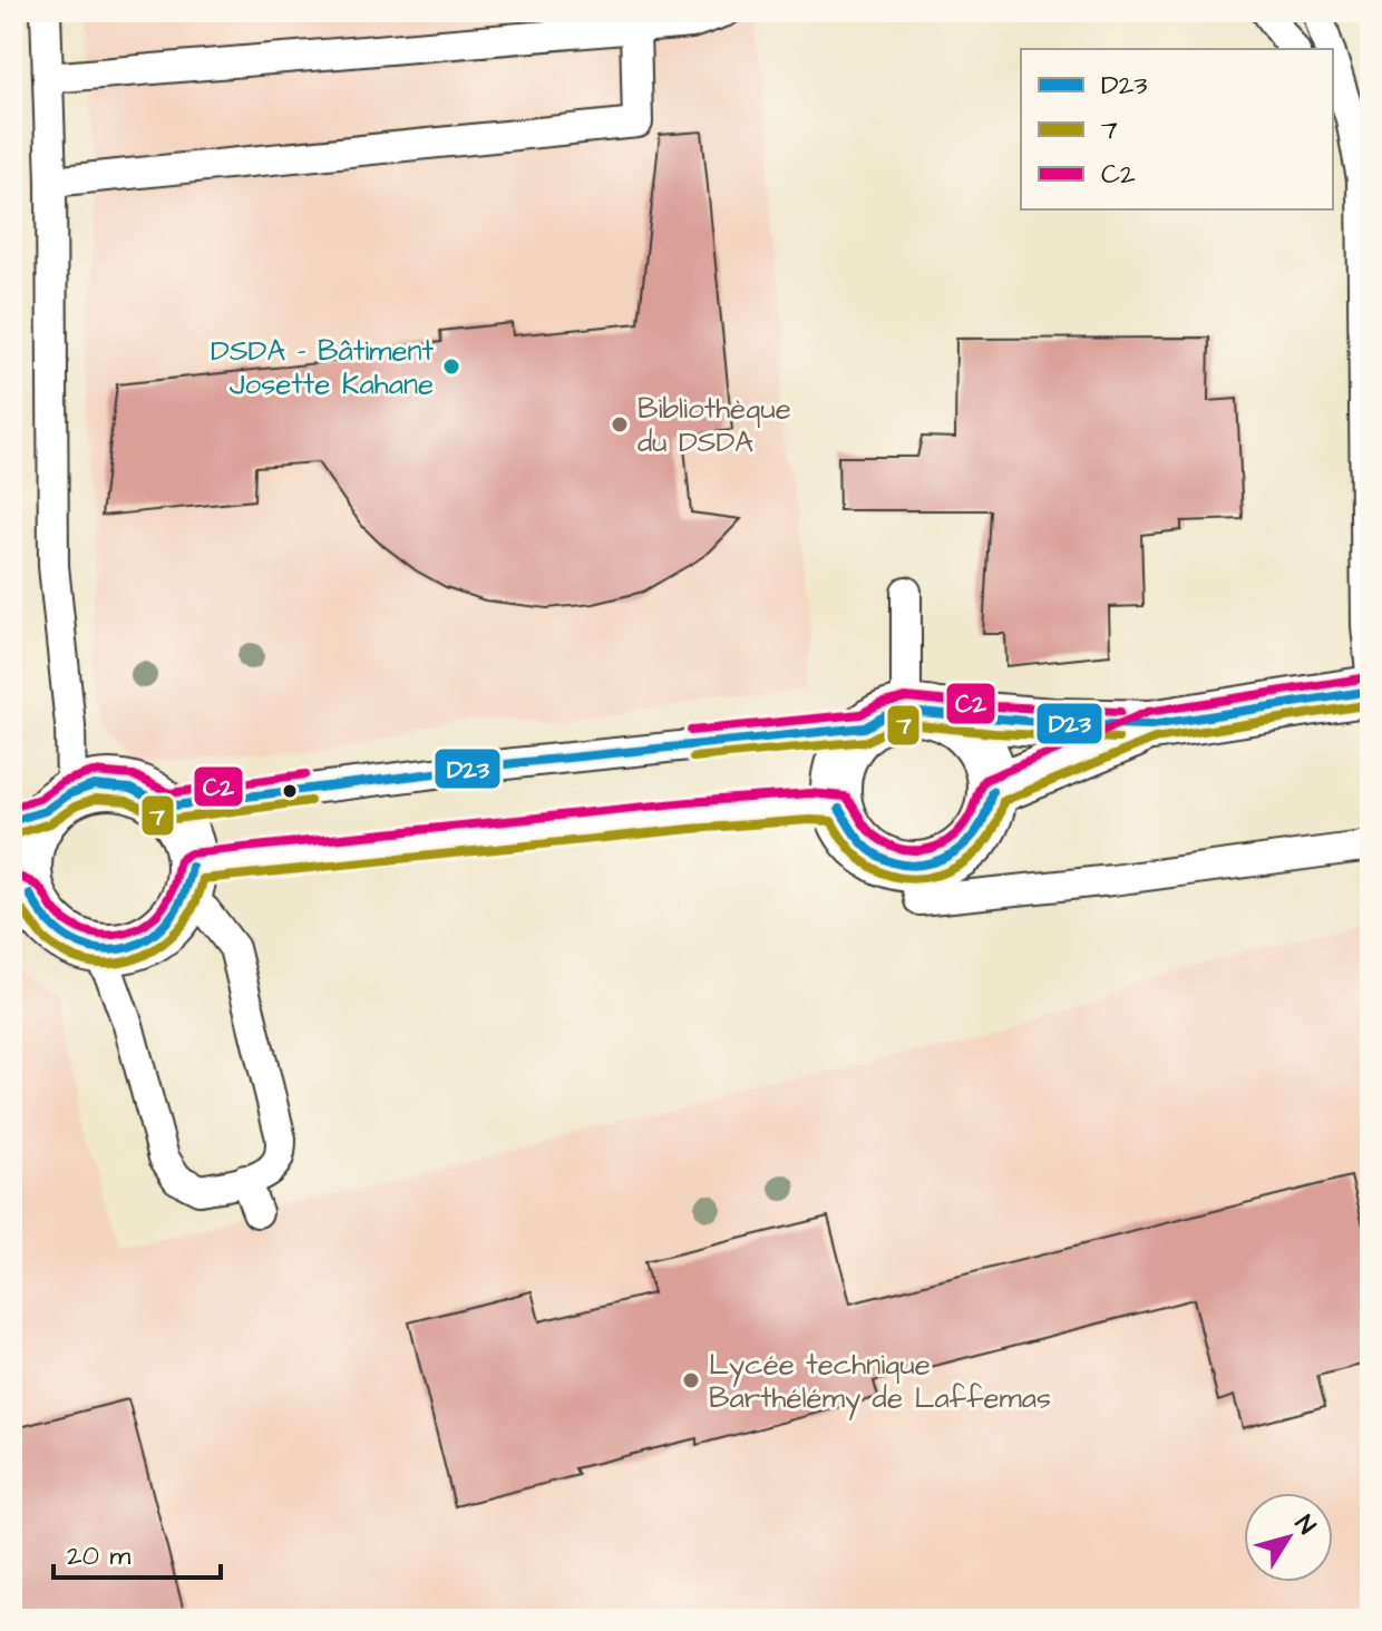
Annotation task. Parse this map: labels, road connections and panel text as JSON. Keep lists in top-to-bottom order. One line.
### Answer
{"places":["DSDA - Bâtiment Josette Kahane","Bibliothèque du DSDA","Lycée technique Barthélémy de Laffemas"],"lines":["transit line C2","transit line D23","transit line 7"],"legend":["D23","7","C2"],"scale_bar":"20 m","north":"top right"}
